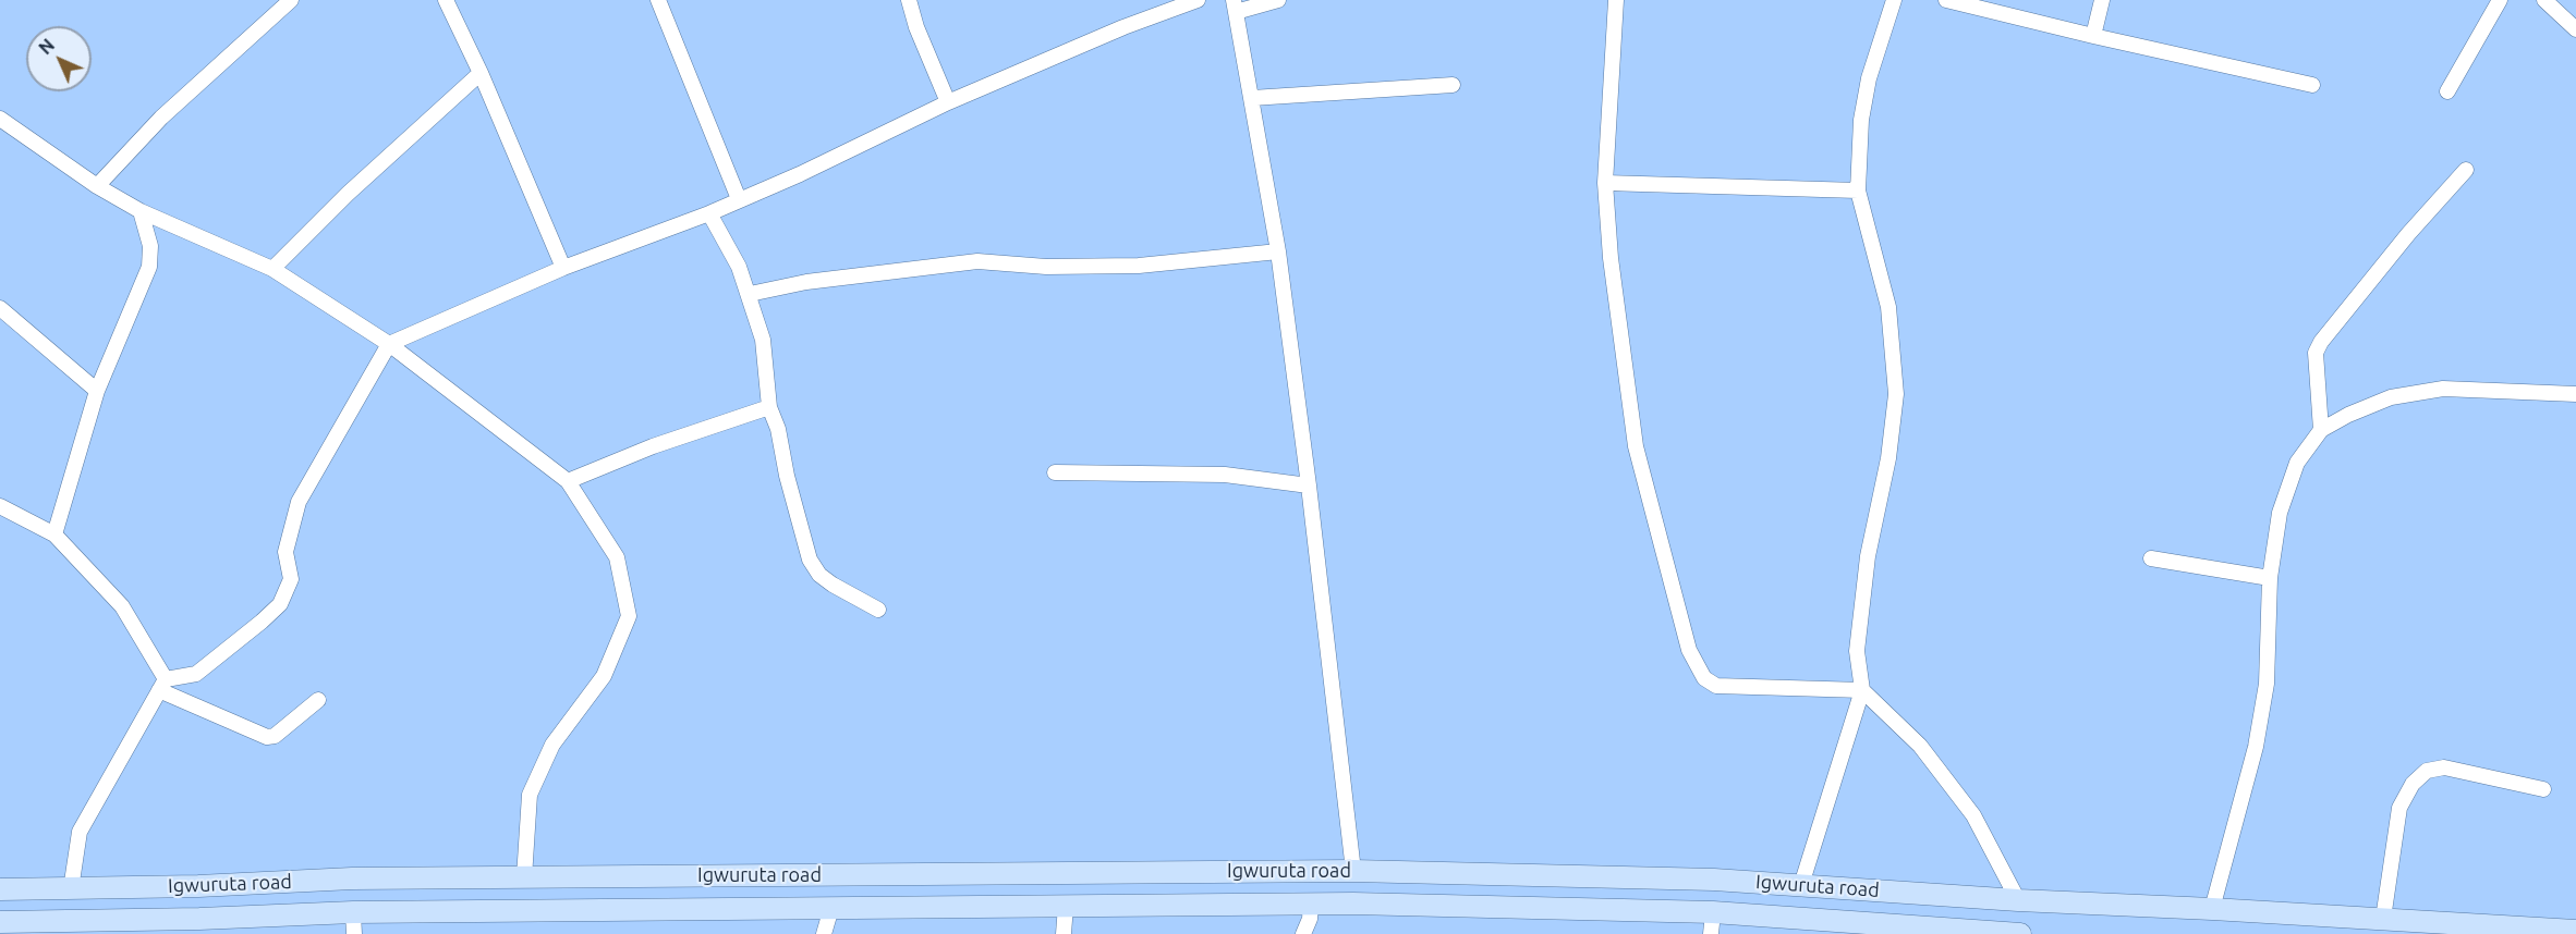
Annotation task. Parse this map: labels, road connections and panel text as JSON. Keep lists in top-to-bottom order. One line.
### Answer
{"streets":{"main road":["Igwuruta road"]},"north":"top left"}
